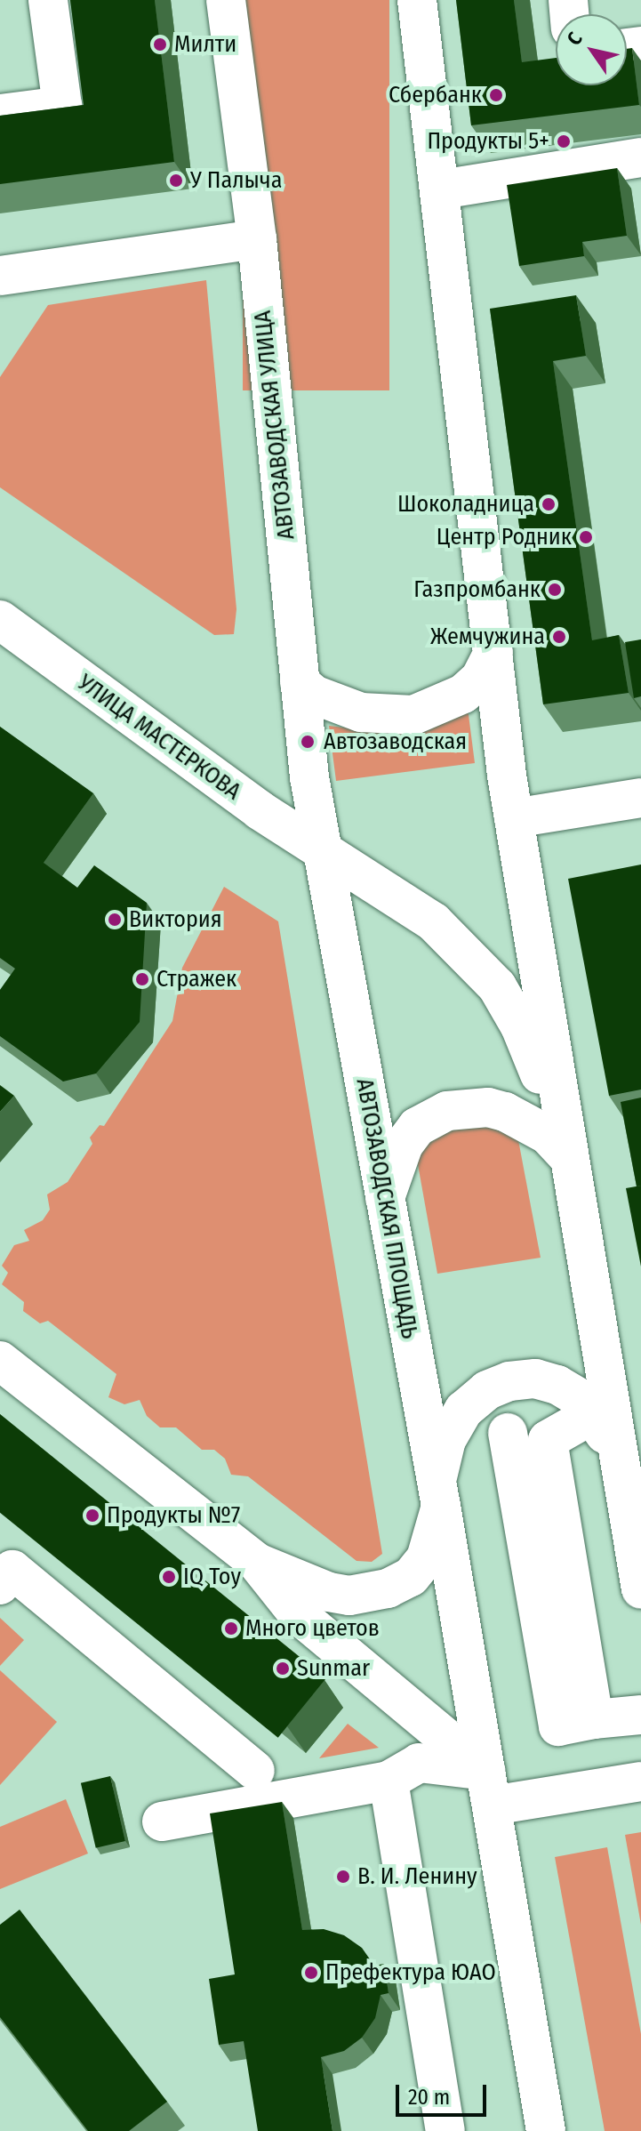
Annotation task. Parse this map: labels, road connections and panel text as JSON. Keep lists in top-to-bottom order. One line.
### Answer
{"streets":{"main road":["АВТОЗАВОДСКАЯ УЛИЦА","УЛИЦА МАСТЕРКОВА","АВТОЗАВОДСКАЯ ПЛОЩАДЬ"]},"crossings":[["АВТОЗАВОДСКАЯ УЛИЦА","УЛИЦА МАСТЕРКОВА"],["АВТОЗАВОДСКАЯ УЛИЦА","АВТОЗАВОДСКАЯ ПЛОЩАДЬ"],["УЛИЦА МАСТЕРКОВА","АВТОЗАВОДСКАЯ ПЛОЩАДЬ"]],"places":["Милти","Сбербанк","Продукты 5+","У Палыча","Шоколадница","Центр Родник","Газпромбанк","Жемчужина","Автозаводская","Виктория","Стражек","Продукты №7","IQ Toy","Много цветов","Sunmar","В. И. Ленину","Префектура ЮАО"],"scale_bar":"20 m","north":"top left"}
